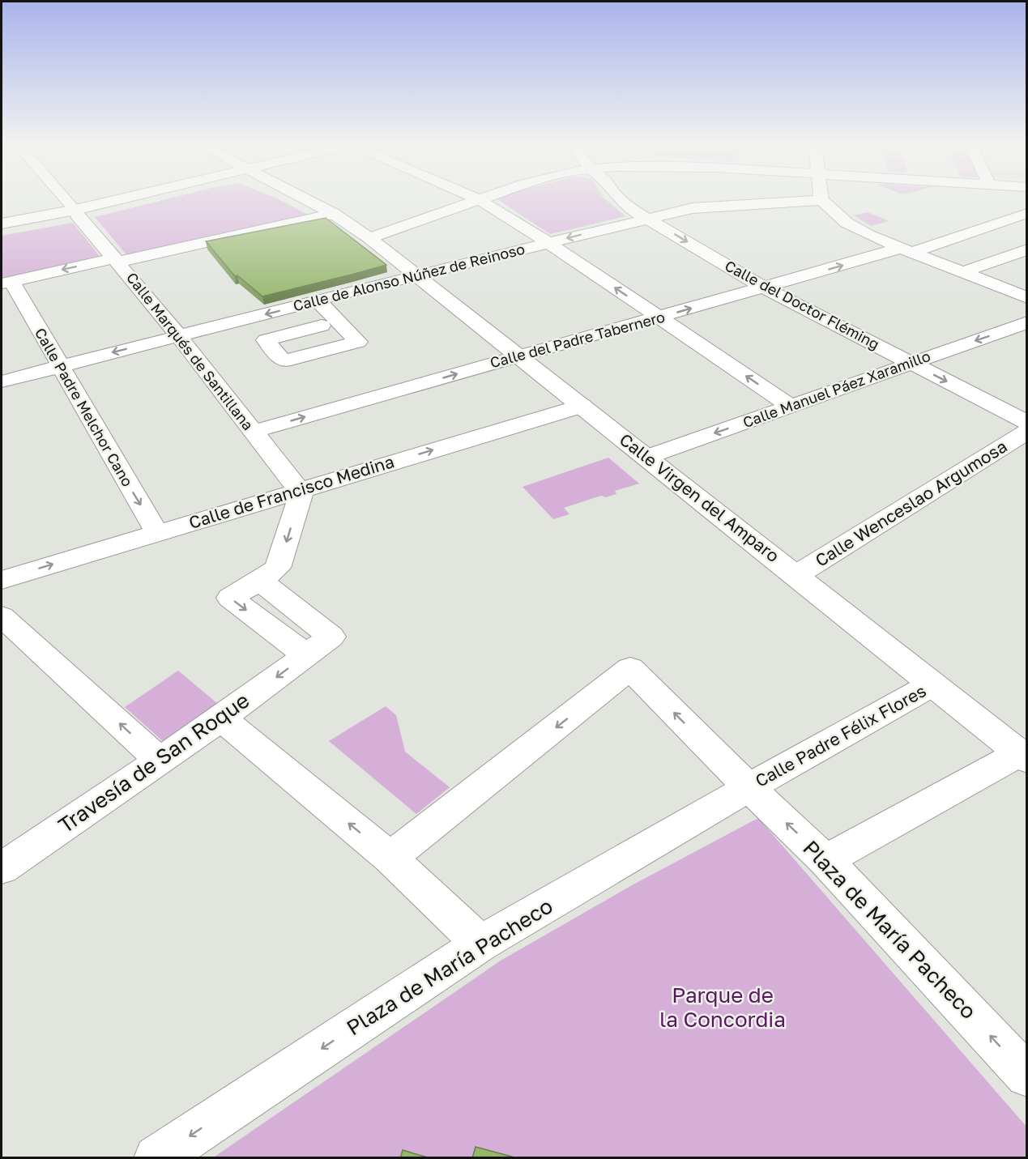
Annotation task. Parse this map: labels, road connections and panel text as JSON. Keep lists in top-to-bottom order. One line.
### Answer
{"streets":{"street":["Calle de Alonso Núñez de Reinoso","Calle del Doctor Fléming","Calle del Padre Tabernero","Calle Marqués de Santillana","Calle Manuel Páez Xaramillo","Calle Padre Melchor Cano","Calle de Francisco Medina","Calle Virgen del Amparo","Calle Wenceslao Argumosa","Calle Padre Félix Flores","Travesía de San Roque","Plaza de María Pacheco"]},"crossings":[["Calle de Alonso Núñez de Reinoso","Calle del Doctor Fléming"],["Calle de Alonso Núñez de Reinoso","Calle Marqués de Santillana"],["Calle de Alonso Núñez de Reinoso","Calle Padre Melchor Cano"],["Calle de Alonso Núñez de Reinoso","Calle Virgen del Amparo"],["Calle del Doctor Fléming","Calle del Padre Tabernero"],["Calle del Doctor Fléming","Calle Manuel Páez Xaramillo"],["Calle del Padre Tabernero","Calle Marqués de Santillana"],["Calle del Padre Tabernero","Calle Virgen del Amparo"],["Calle Marqués de Santillana","Calle de Francisco Medina"],["Calle Marqués de Santillana","Travesía de San Roque"],["Calle Manuel Páez Xaramillo","Calle Virgen del Amparo"],["Calle Padre Melchor Cano","Calle de Francisco Medina"],["Calle de Francisco Medina","Calle Virgen del Amparo"],["Calle de Francisco Medina","Travesía de San Roque"],["Calle Virgen del Amparo","Calle Wenceslao Argumosa"],["Calle Virgen del Amparo","Calle Padre Félix Flores"],["Calle Padre Félix Flores","Plaza de María Pacheco"]],"one_way":["Calle Manuel Páez Xaramillo","Calle Padre Melchor Cano","Calle de Francisco Medina"],"parks":["Parque de la Concordia"]}
